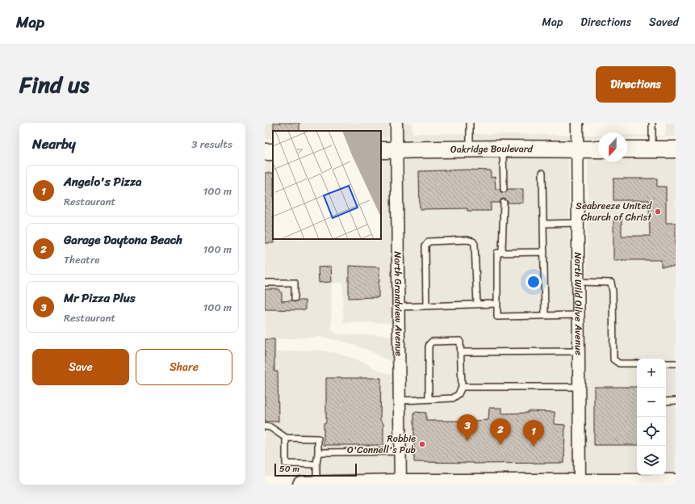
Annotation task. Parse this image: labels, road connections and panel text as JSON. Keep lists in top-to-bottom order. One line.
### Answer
{"streets":{"main road":["Oakridge Boulevard"],"street":["North Grandview Avenue","North Wild Olive Avenue"]},"crossings":[["Oakridge Boulevard","North Grandview Avenue"],["Oakridge Boulevard","North Wild Olive Avenue"]],"places":["Seabreeze United Church of Christ","Robbie O'Connell's Pub"],"scale_bar":"50 m","north":"bottom","page":{"header":"Map","nav":["Map","Directions","Saved"],"title":"Find us","buttons":["Directions",["Save","Share"]],"heading":["Nearby","3 results"],"list":[{"mark":"1","name":"Angelo's Pizza","note":"Restaurant","value":"100 m"},{"mark":"2","name":"Garage Daytona Beach","note":"Theatre","value":"100 m"},{"mark":"3","name":"Mr Pizza Plus","note":"Restaurant","value":"100 m"}],"map_buttons":["+","−"],"pins":["3","2","1"],"scale":"50 m"}}
